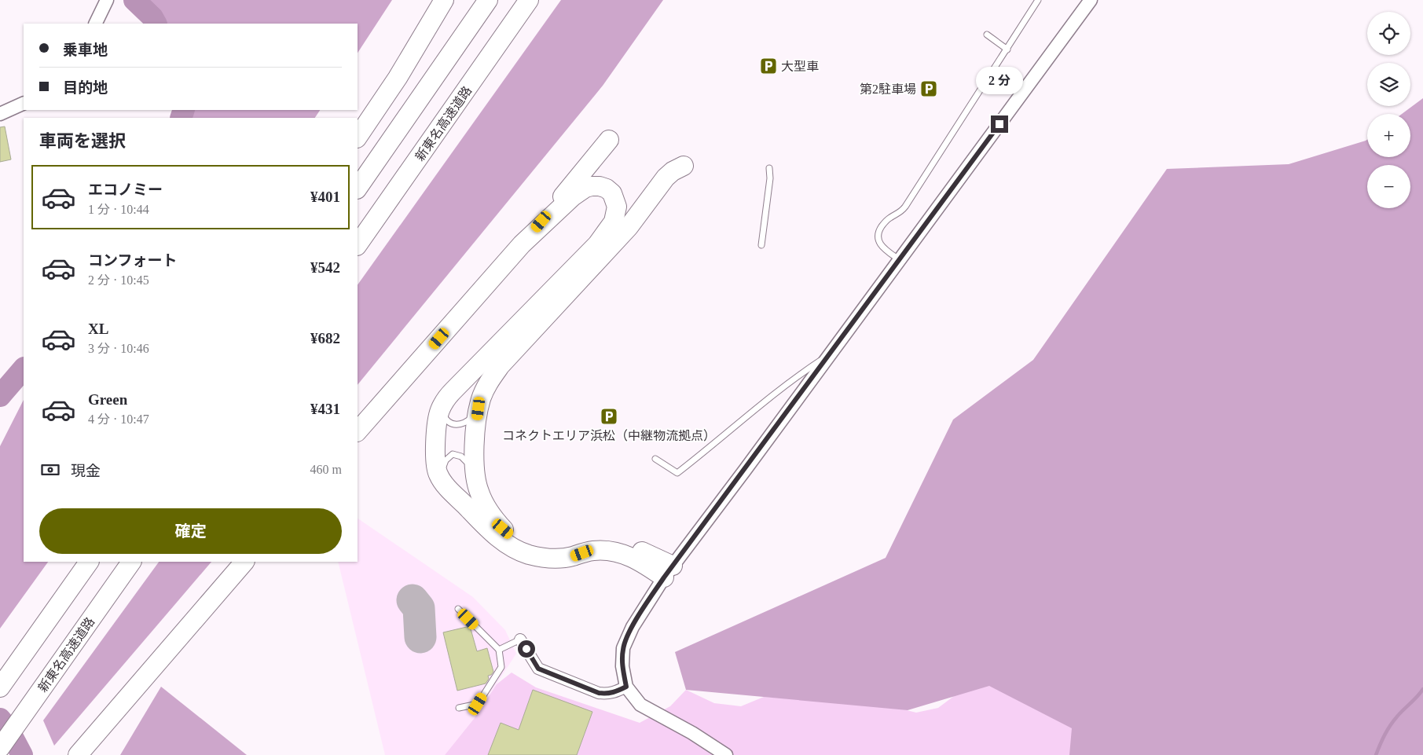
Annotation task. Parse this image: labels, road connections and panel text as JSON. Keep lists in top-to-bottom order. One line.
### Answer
{"streets":{"highway":["新東名高速道路"]},"places":{"parking":["大型車","第2駐車場","コネクトエリア浜松（中継物流拠点）"]},"page":{"map_buttons":["+","−"],"banner":["乗車地","目的地"],"bubble":"2 分","heading":"車両を選択","list":[{"name":"エコノミー","note":"1 分 · 10:44","value":"¥401"},{"name":"コンフォート","note":"2 分 · 10:45","value":"¥542"},{"name":"XL","note":"3 分 · 10:46","value":"¥682"},{"name":"Green","note":"4 分 · 10:47","value":"¥431"}],"pay":["現金","460 m"],"buttons":"確定"}}
